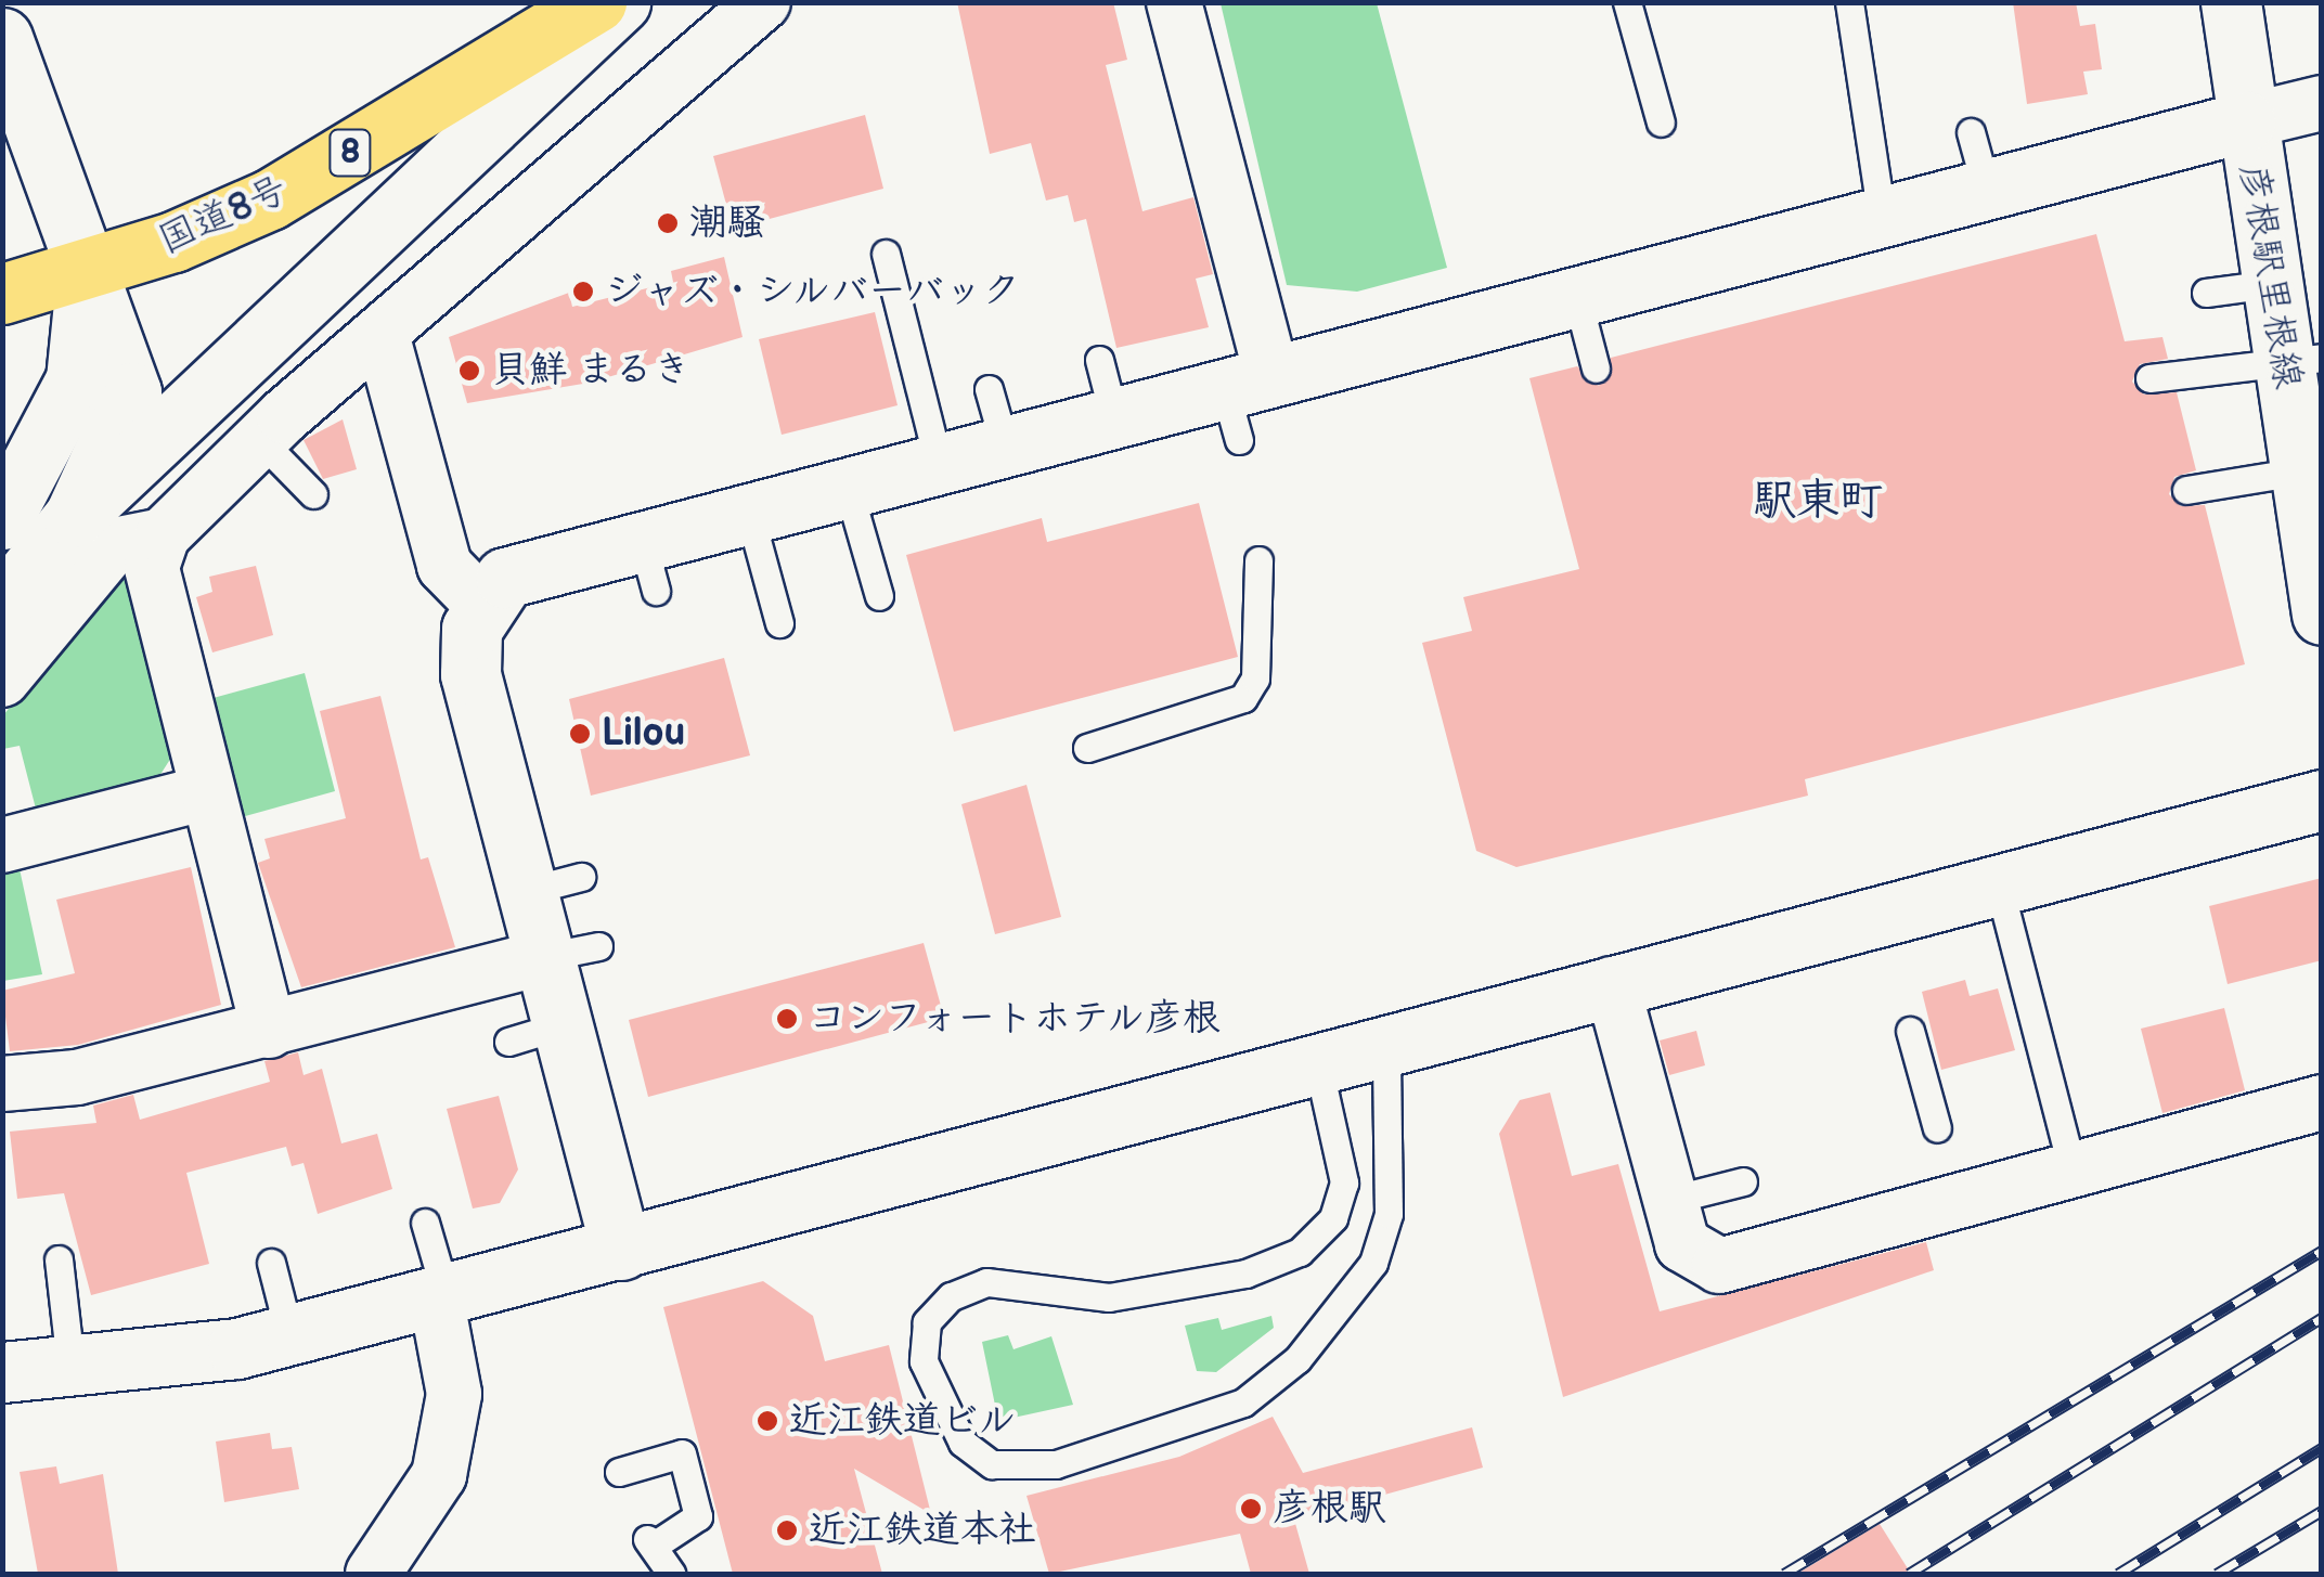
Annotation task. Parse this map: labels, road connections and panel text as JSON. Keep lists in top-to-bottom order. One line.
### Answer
{"streets":{"highway":["8","国道8号"],"street":["彦根駅里根線"]},"districts":["駅東町"],"places":["潮騒","ジャズ・シルバーバック","貝鮮 まるき","Lilou","コンフォートホテル彦根","近江鉄道ビル","彦根駅","近江鉄道本社"]}
